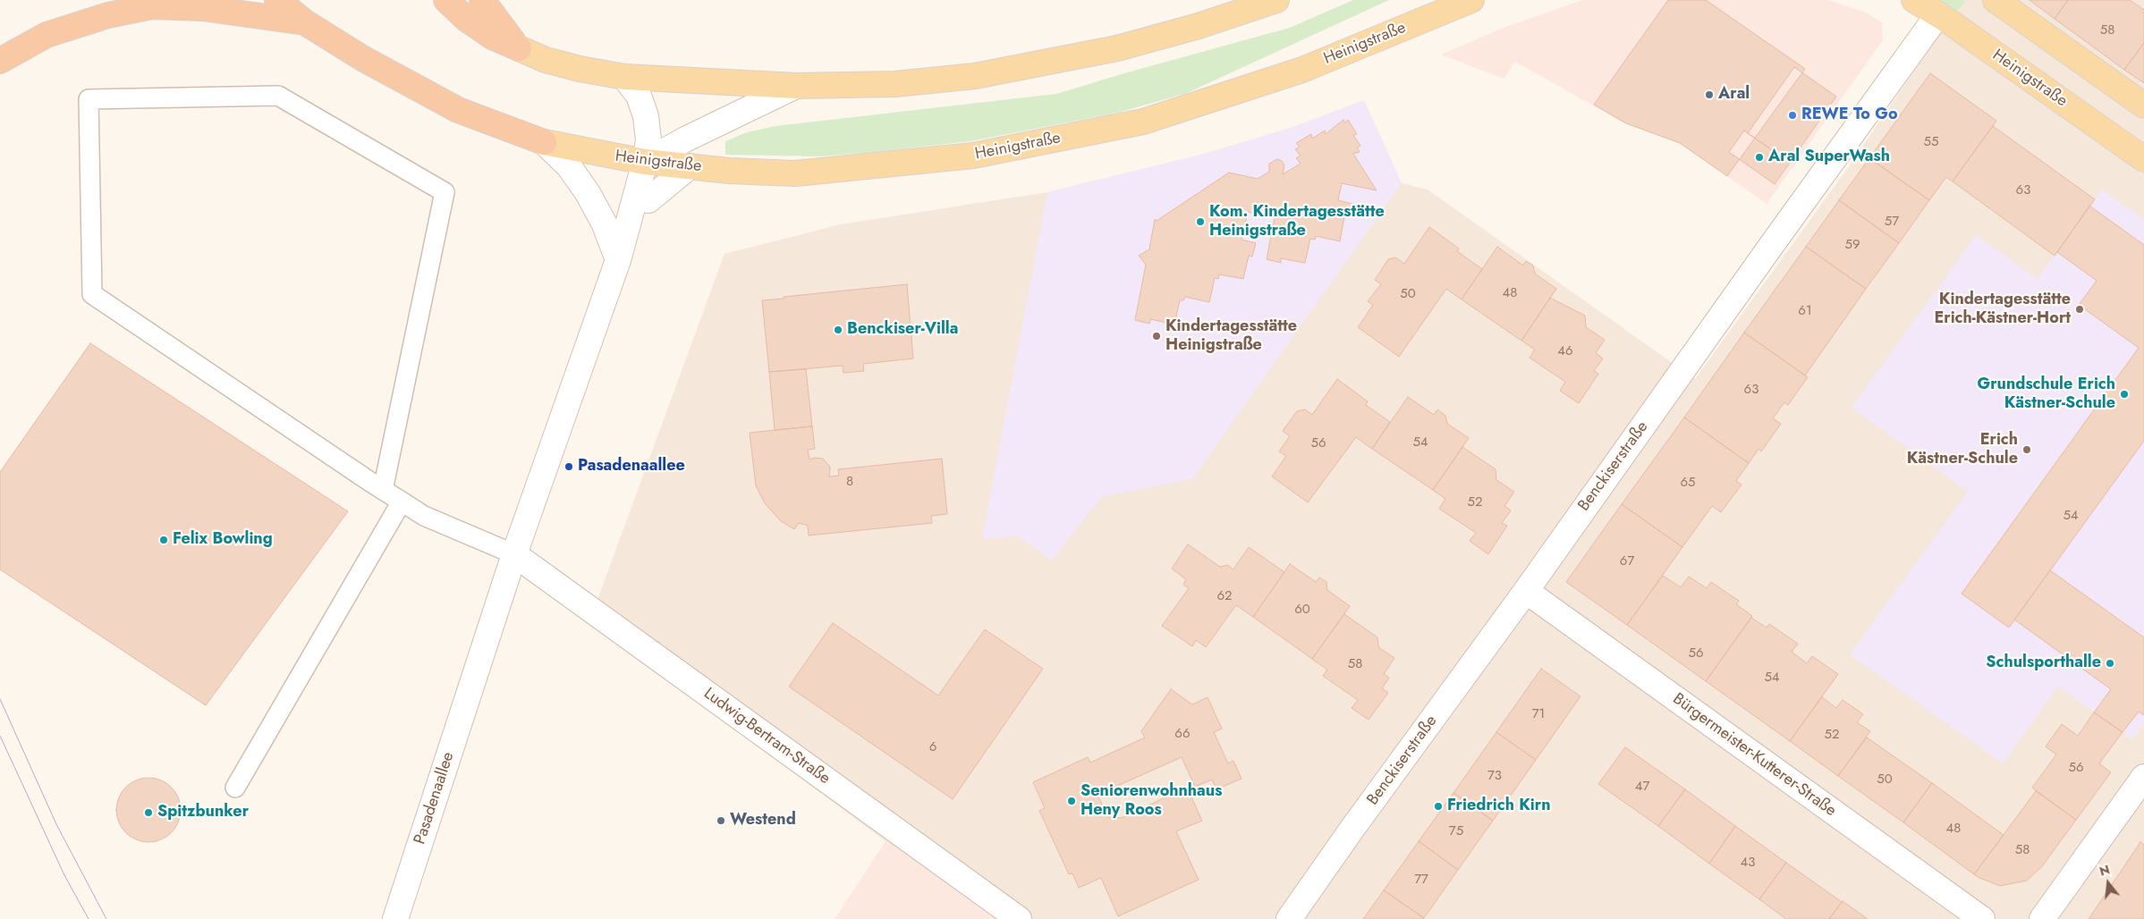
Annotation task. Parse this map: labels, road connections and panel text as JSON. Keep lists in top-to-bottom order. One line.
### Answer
{"streets":{"main road":["Heinigstraße"],"street":["Benckiserstraße","Ludwig-Bertram-Straße","Bürgermeister-Kutterer-Straße","Pasadenaallee"]},"crossings":[["Heinigstraße","Benckiserstraße"],["Heinigstraße","Pasadenaallee"],["Benckiserstraße","Bürgermeister-Kutterer-Straße"],["Ludwig-Bertram-Straße","Pasadenaallee"]],"places":["Aral","REWE To Go","Aral SuperWash","Kom. Kindertagesstätte Heinigstraße","Kindertagesstätte Erich-Kästner-Hort","Benckiser-Villa","Kindertagesstätte Heinigstraße","Grundschule Erich Kästner-Schule","Erich Kästner-Schule","Pasadenaallee","Felix Bowling","Schulsporthalle","Seniorenwohnhaus Heny Roos","Friedrich Kirn","Spitzbunker","Westend"],"house_numbers":["58","55","63","57","59","48","50","61","46","63","54","56","8","65","52","54","67","62","60","56","58","54","71","66","52","6","56","73","50","47","48","75","58","43","77"],"north":"top"}
